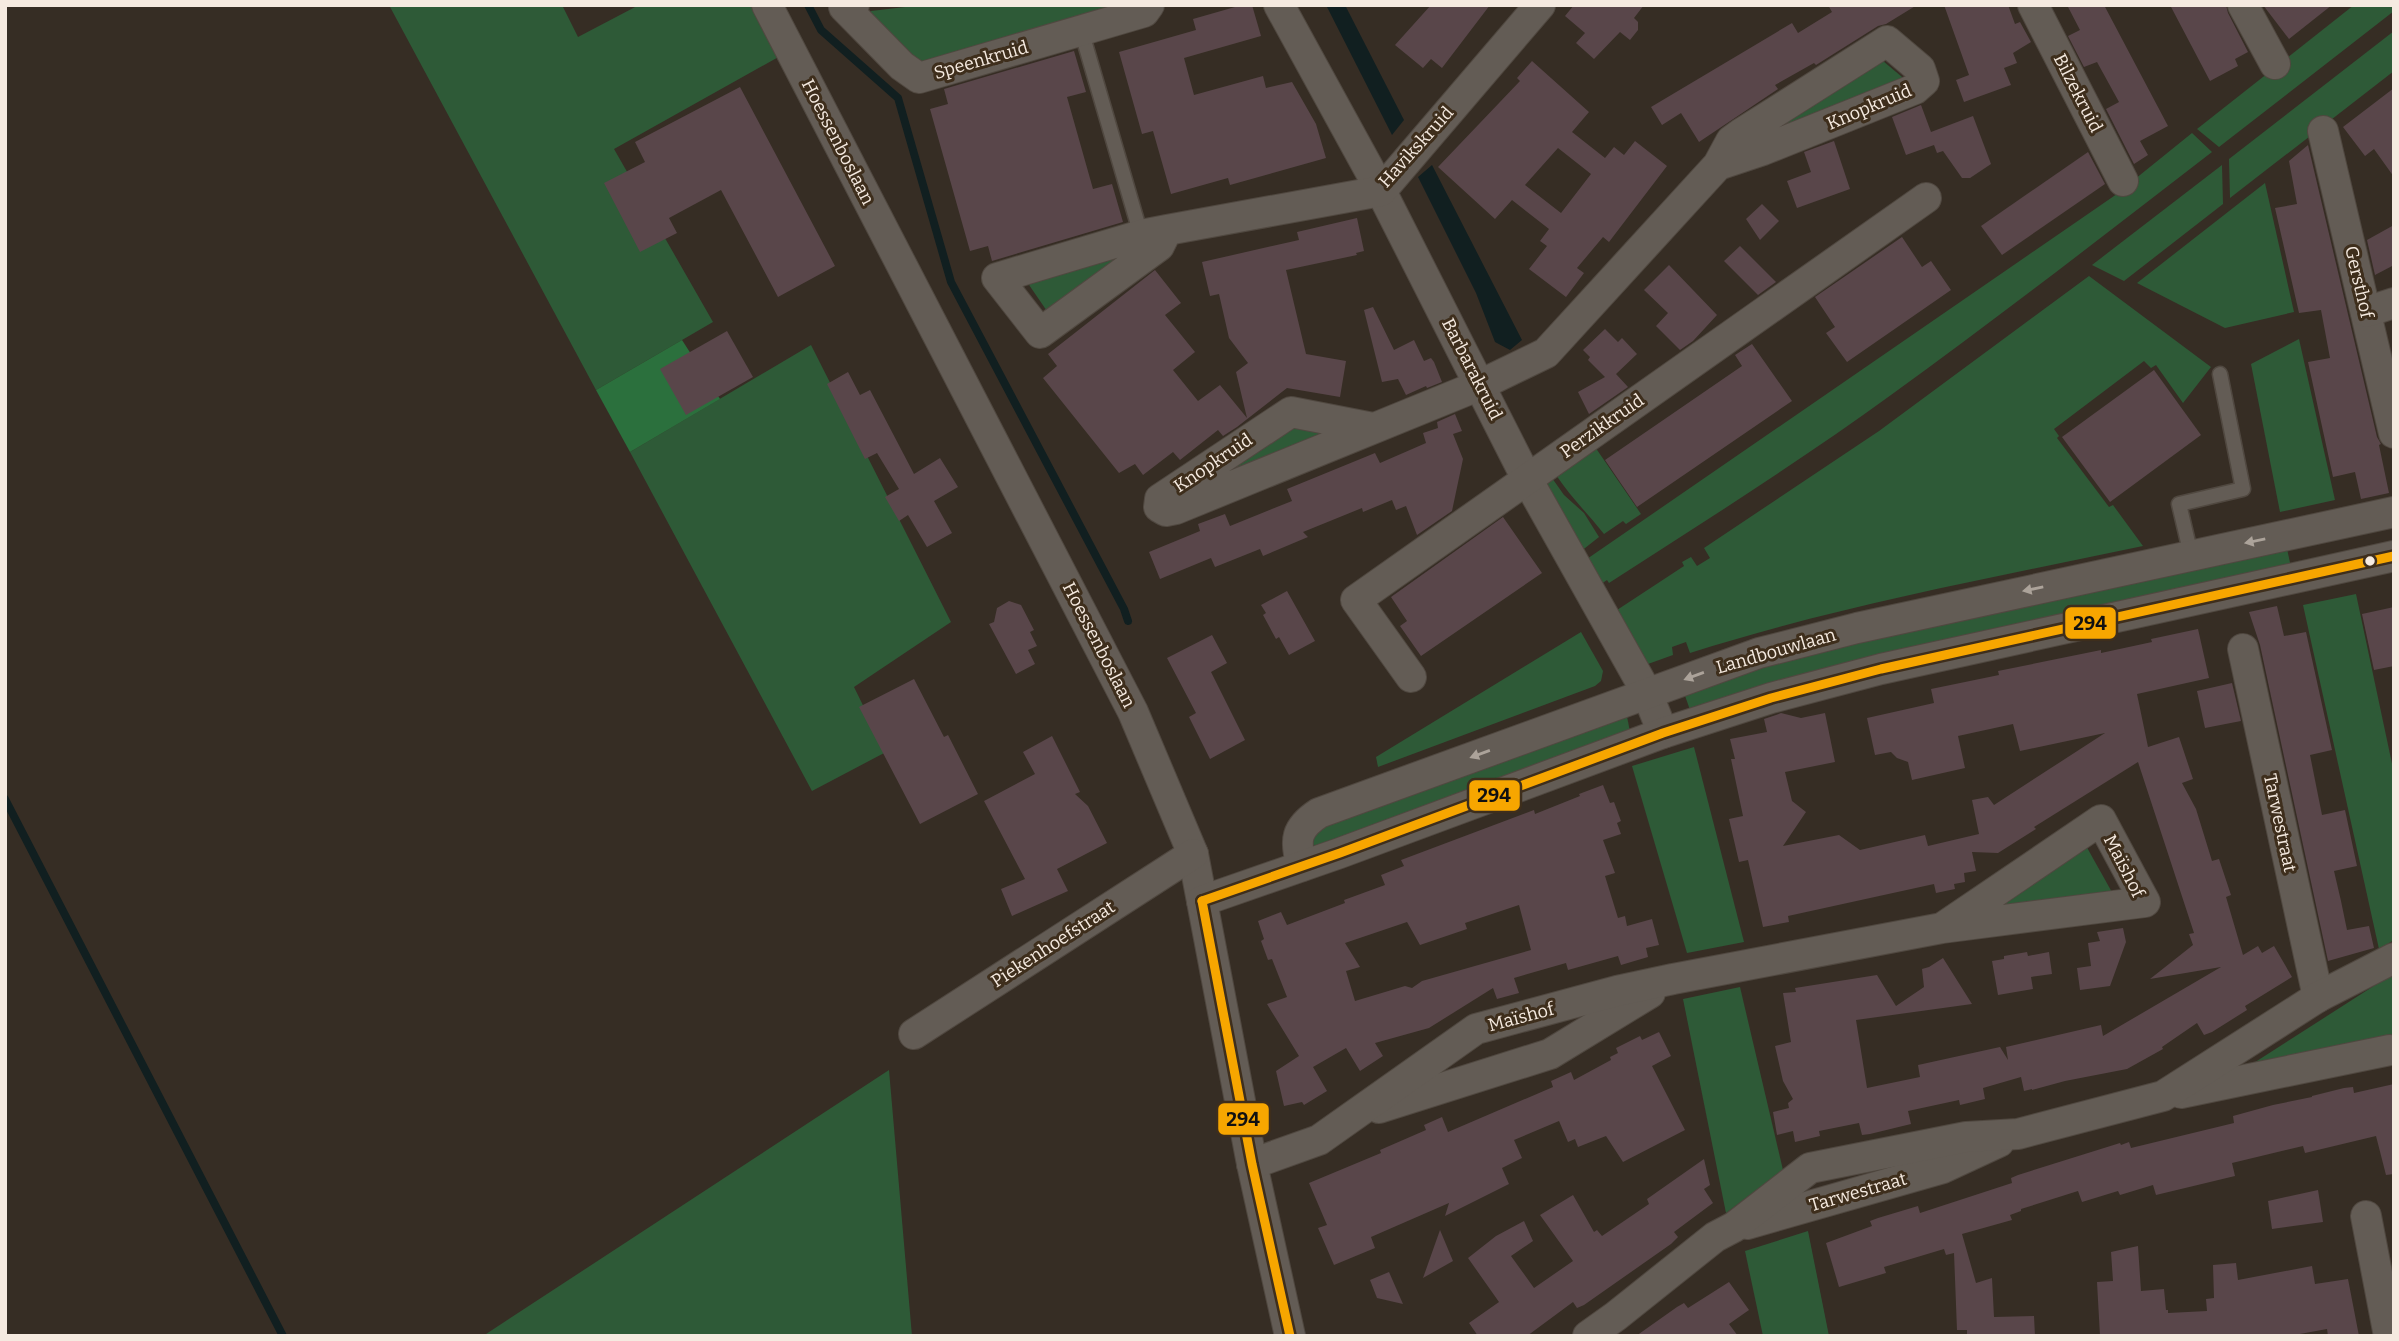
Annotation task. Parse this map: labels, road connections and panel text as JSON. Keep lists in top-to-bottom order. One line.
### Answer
{"streets":{"street":["Speenkruid","Bilzekruid","Knopkruid","Hoessenboslaan","Havikskruid","Gersthof","Barbarakruid","Perzikkruid","Landbouwlaan","Tarwestraat","Maïshof","Piekenhoefstraat"]},"crossings":[["Knopkruid","Barbarakruid"],["Hoessenboslaan","Maïshof"],["Hoessenboslaan","Piekenhoefstraat"],["Havikskruid","Barbarakruid"],["Barbarakruid","Perzikkruid"],["Barbarakruid","Landbouwlaan"]],"lines":["transit line 294"]}
